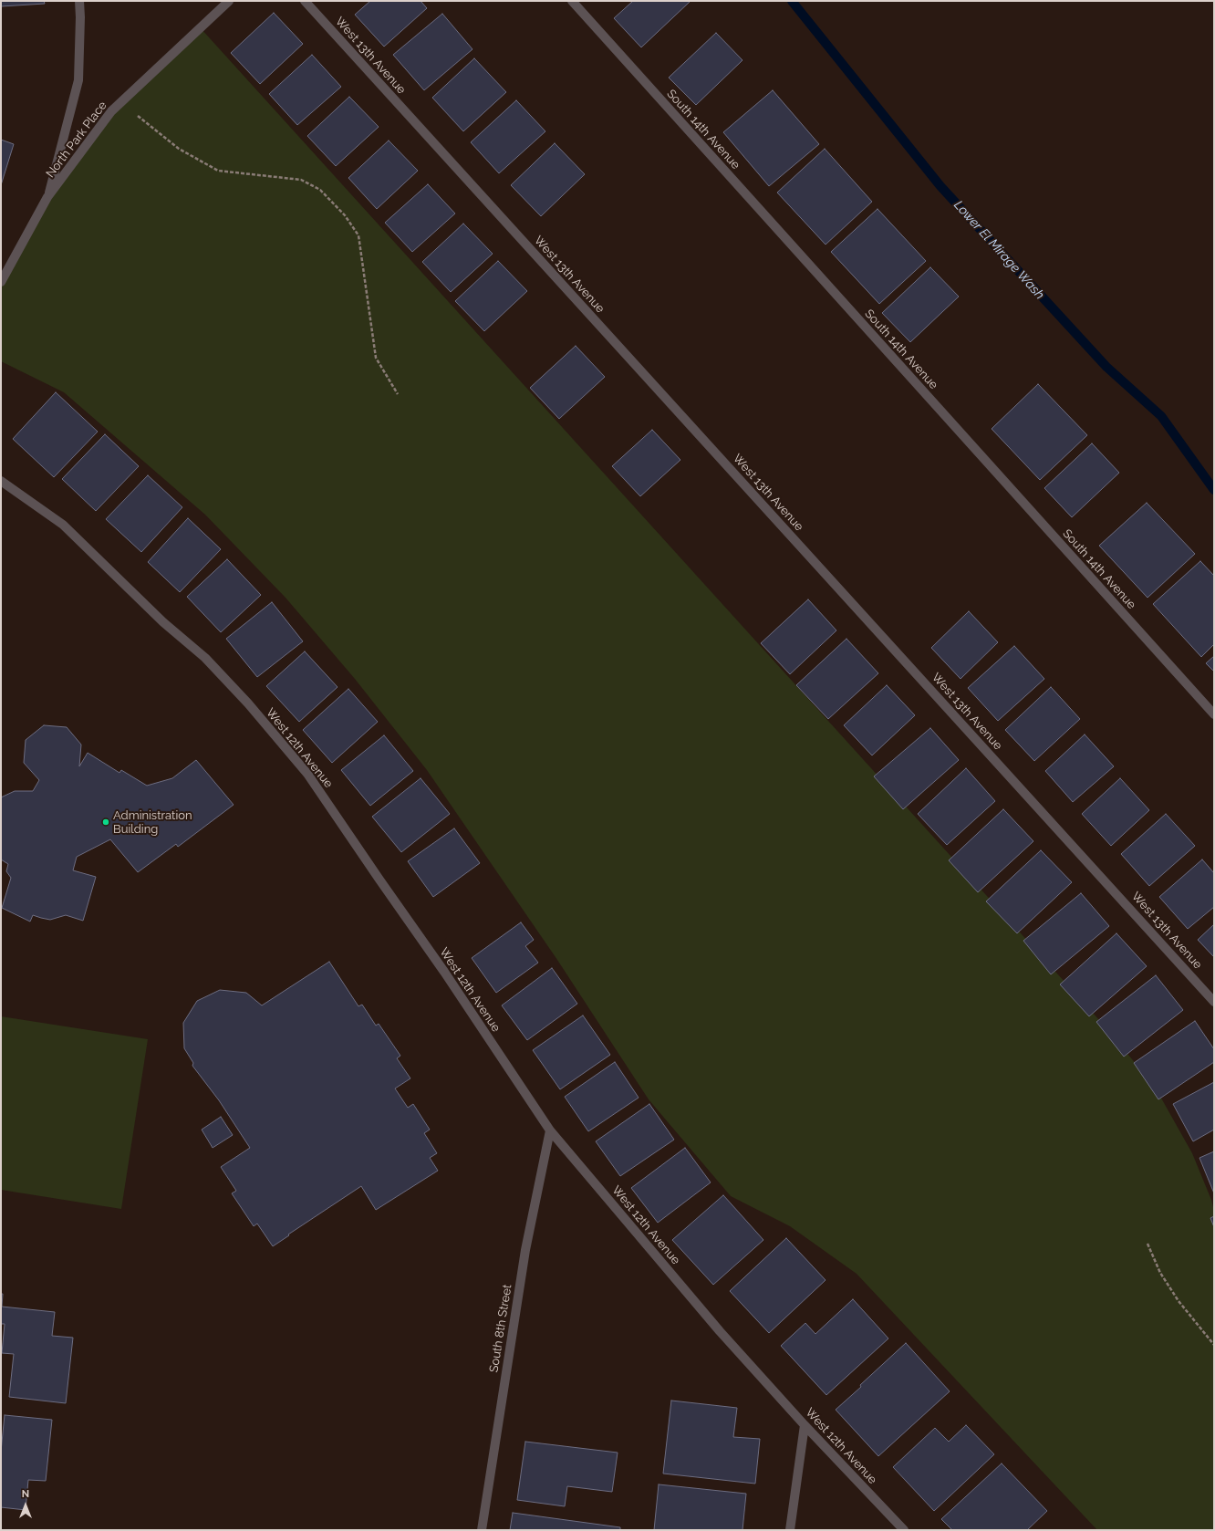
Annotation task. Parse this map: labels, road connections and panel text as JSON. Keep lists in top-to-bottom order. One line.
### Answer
{"streets":{"street":["West 13th Avenue","South 14th Avenue","North Park Place","West 12th Avenue","South 8th Street"]},"crossings":[["West 12th Avenue","South 8th Street"]],"water":["Lower El Mirage Wash"],"places":["Administration Building"],"north":"top"}
